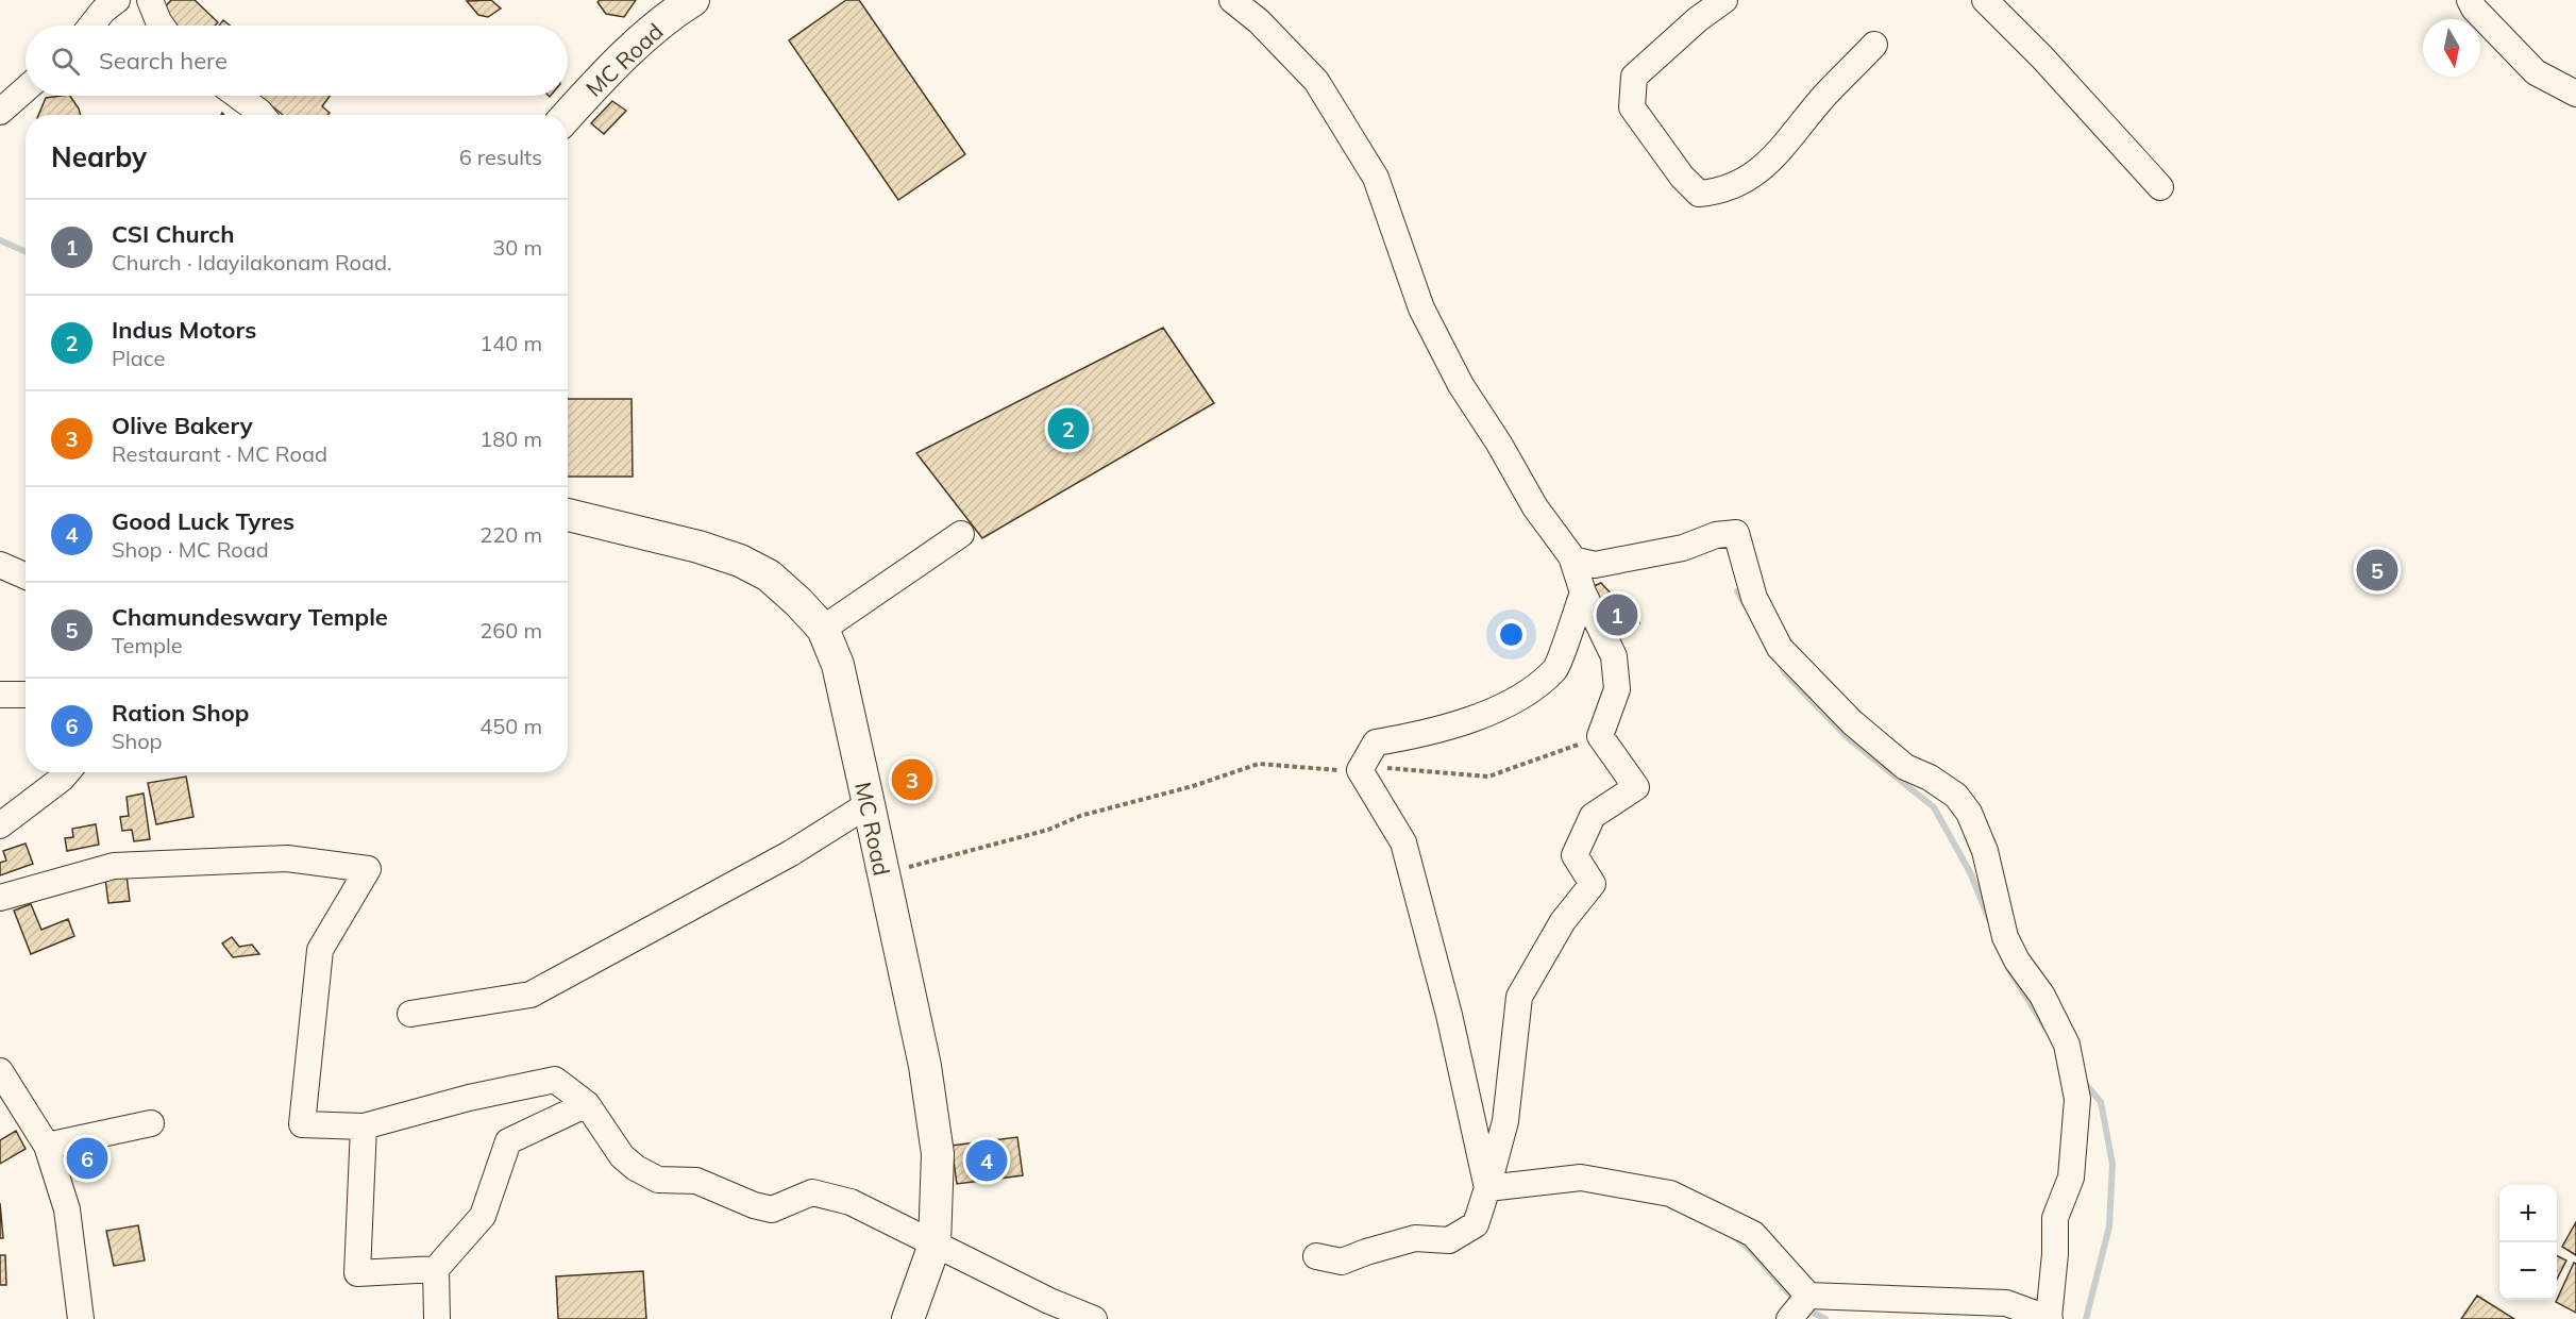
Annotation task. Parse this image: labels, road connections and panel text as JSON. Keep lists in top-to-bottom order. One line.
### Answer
{"streets":{"main road":["MC Road"]},"north":"bottom","page":{"search":"Search here","heading":["Nearby","6 results"],"list":[{"mark":"1","name":"CSI Church","note":"Church · Idayilakonam Road.","value":"30 m"},{"mark":"2","name":"Indus Motors","note":"Place","value":"140 m"},{"mark":"3","name":"Olive Bakery","note":"Restaurant · MC Road","value":"180 m"},{"mark":"4","name":"Good Luck Tyres","note":"Shop · MC Road","value":"220 m"},{"mark":"5","name":"Chamundeswary Temple","note":"Temple","value":"260 m"},{"mark":"6","name":"Ration Shop","note":"Shop","value":"450 m"}],"pins":["2","5","1","3","6","4"],"map_buttons":["+","−"]}}
